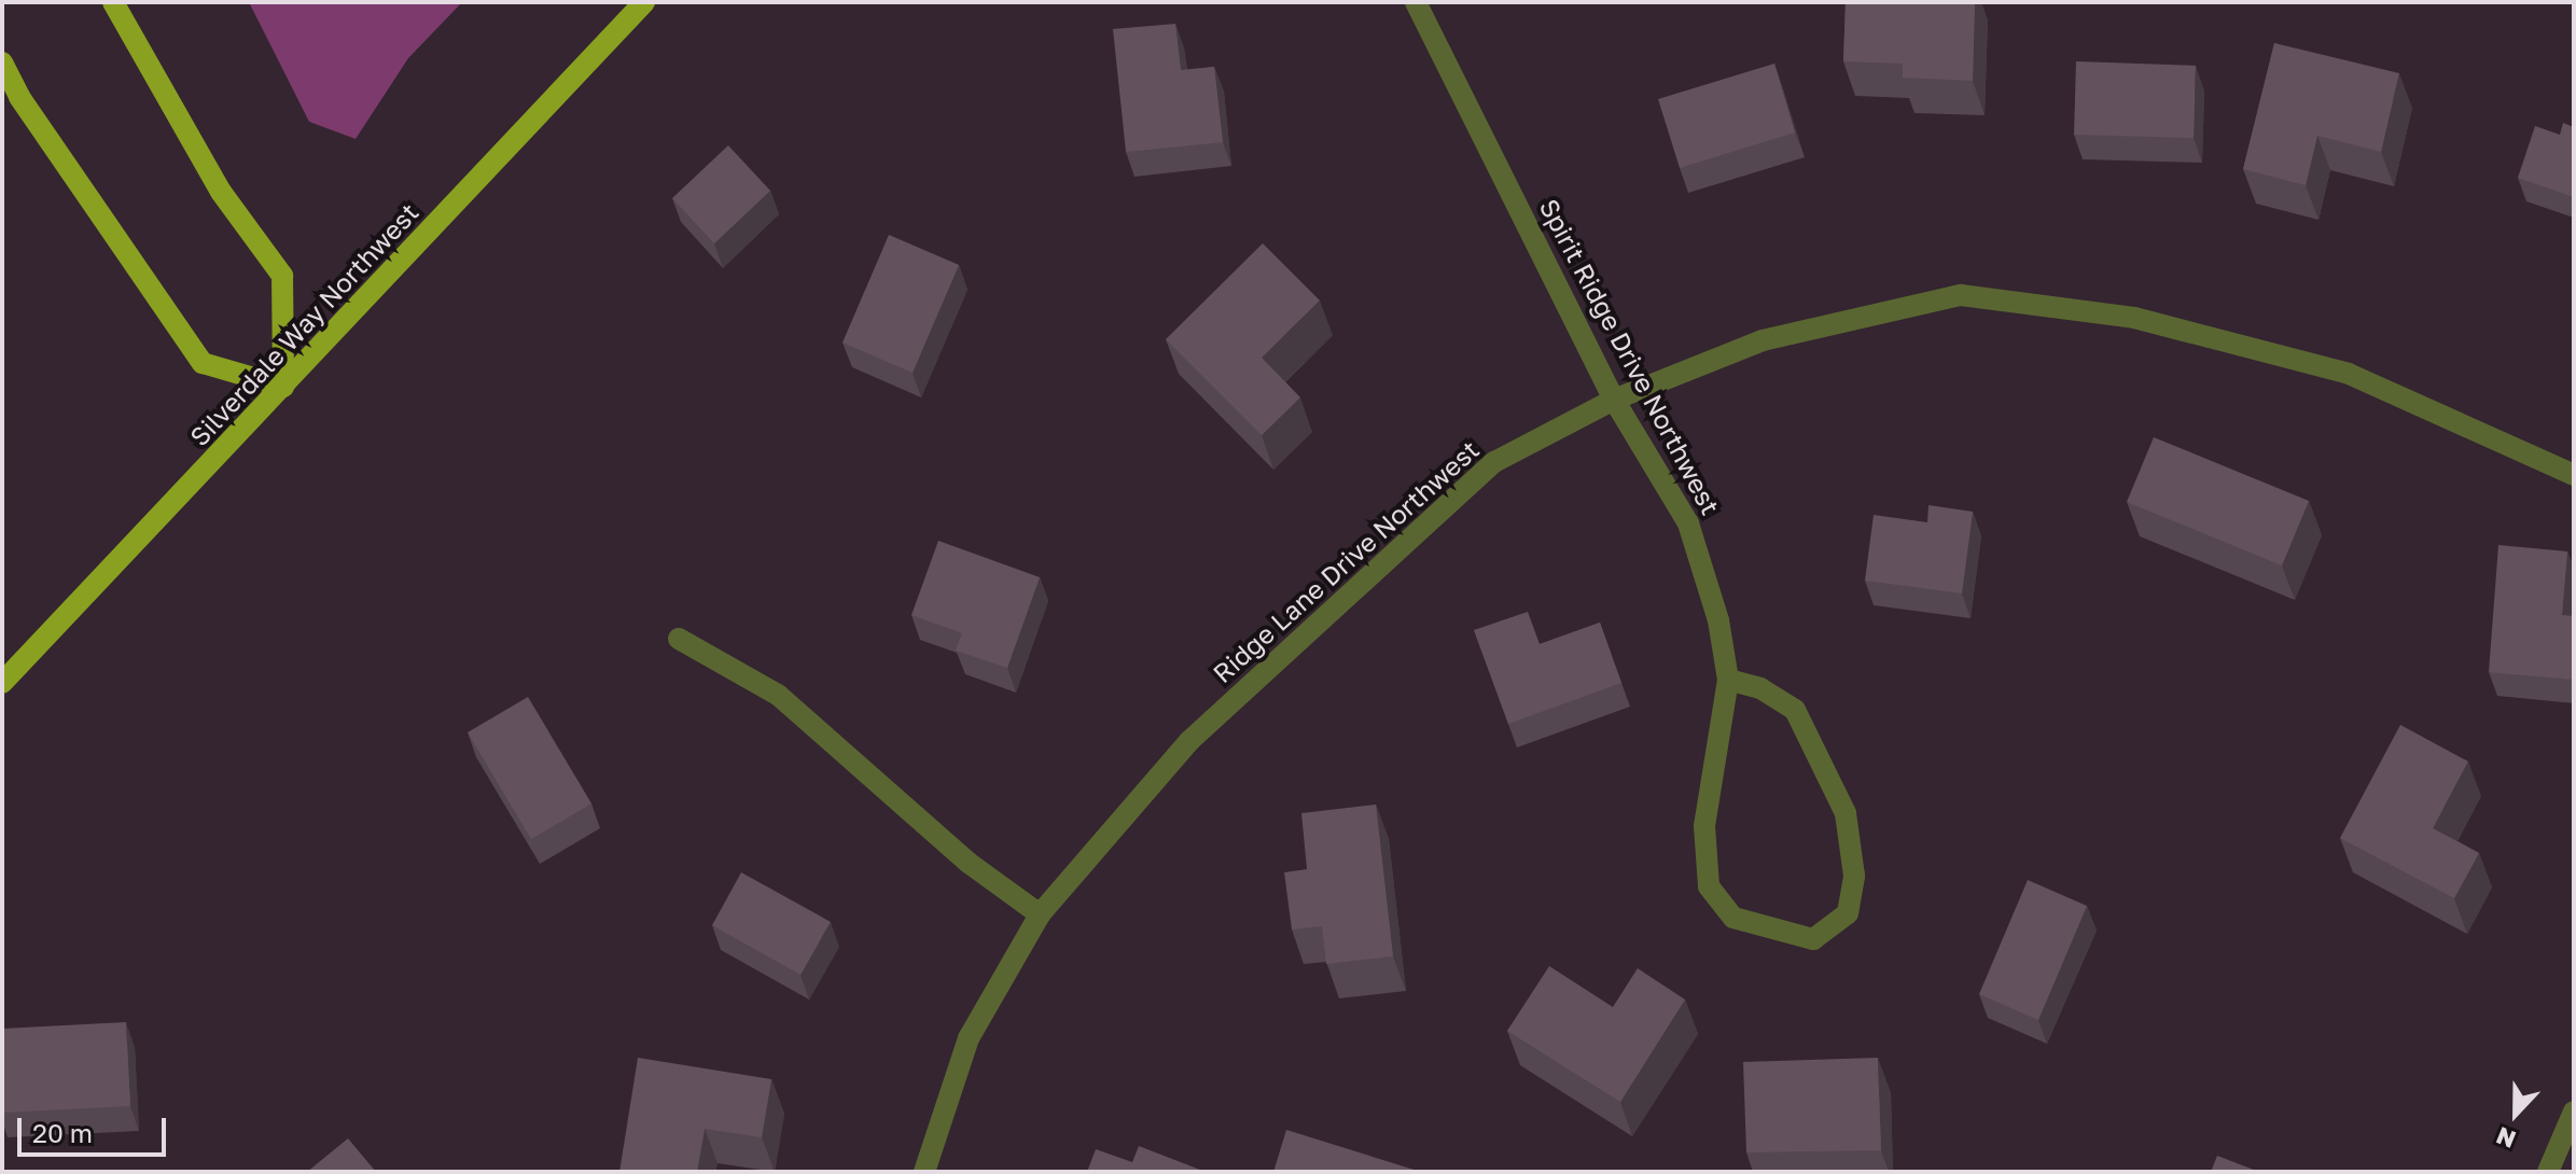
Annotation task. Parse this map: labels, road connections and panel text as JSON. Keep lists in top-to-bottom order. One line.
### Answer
{"streets":{"main road":["Silverdale Way Northwest"],"street":["Spirit Ridge Drive Northwest","Ridge Lane Drive Northwest"]},"crossings":[["Spirit Ridge Drive Northwest","Ridge Lane Drive Northwest"]],"scale_bar":"20 m","north":"bottom"}
